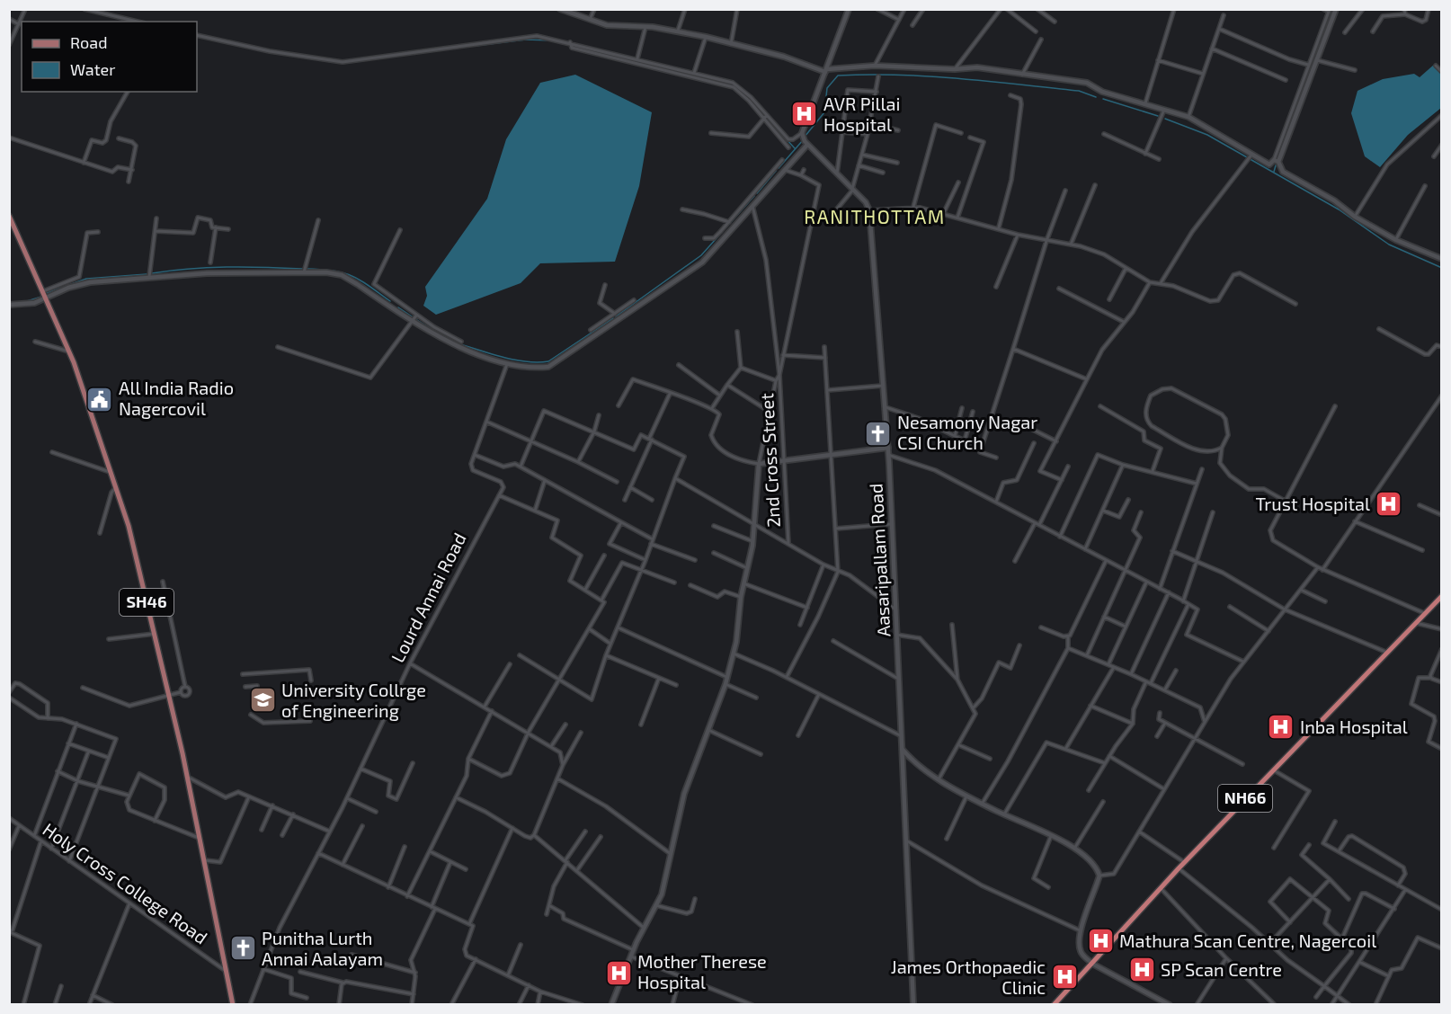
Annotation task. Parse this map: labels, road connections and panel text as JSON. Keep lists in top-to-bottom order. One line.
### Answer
{"streets":{"highway":["NH66"],"main road":["SH46"],"street":["2nd Cross Street","Aasaripallam Road","Lourd Annai Road","Holy Cross College Road"]},"crossings":[["SH46","Holy Cross College Road"]],"districts":["RANITHOTTAM"],"places":{"hospital":["AVR Pillai Hospital","Trust Hospital","Inba Hospital","Mathura Scan Centre, Nagercoil","SP Scan Centre","Mother Therese Hospital","James Orthopaedic Clinic"],"public building":["All India Radio Nagercovil"],"church":["Nesamony Nagar CSI Church","Punitha Lurth Annai Aalayam"],"school or university":["University Collrge of Engineering"]},"legend":["Road","Water"]}
